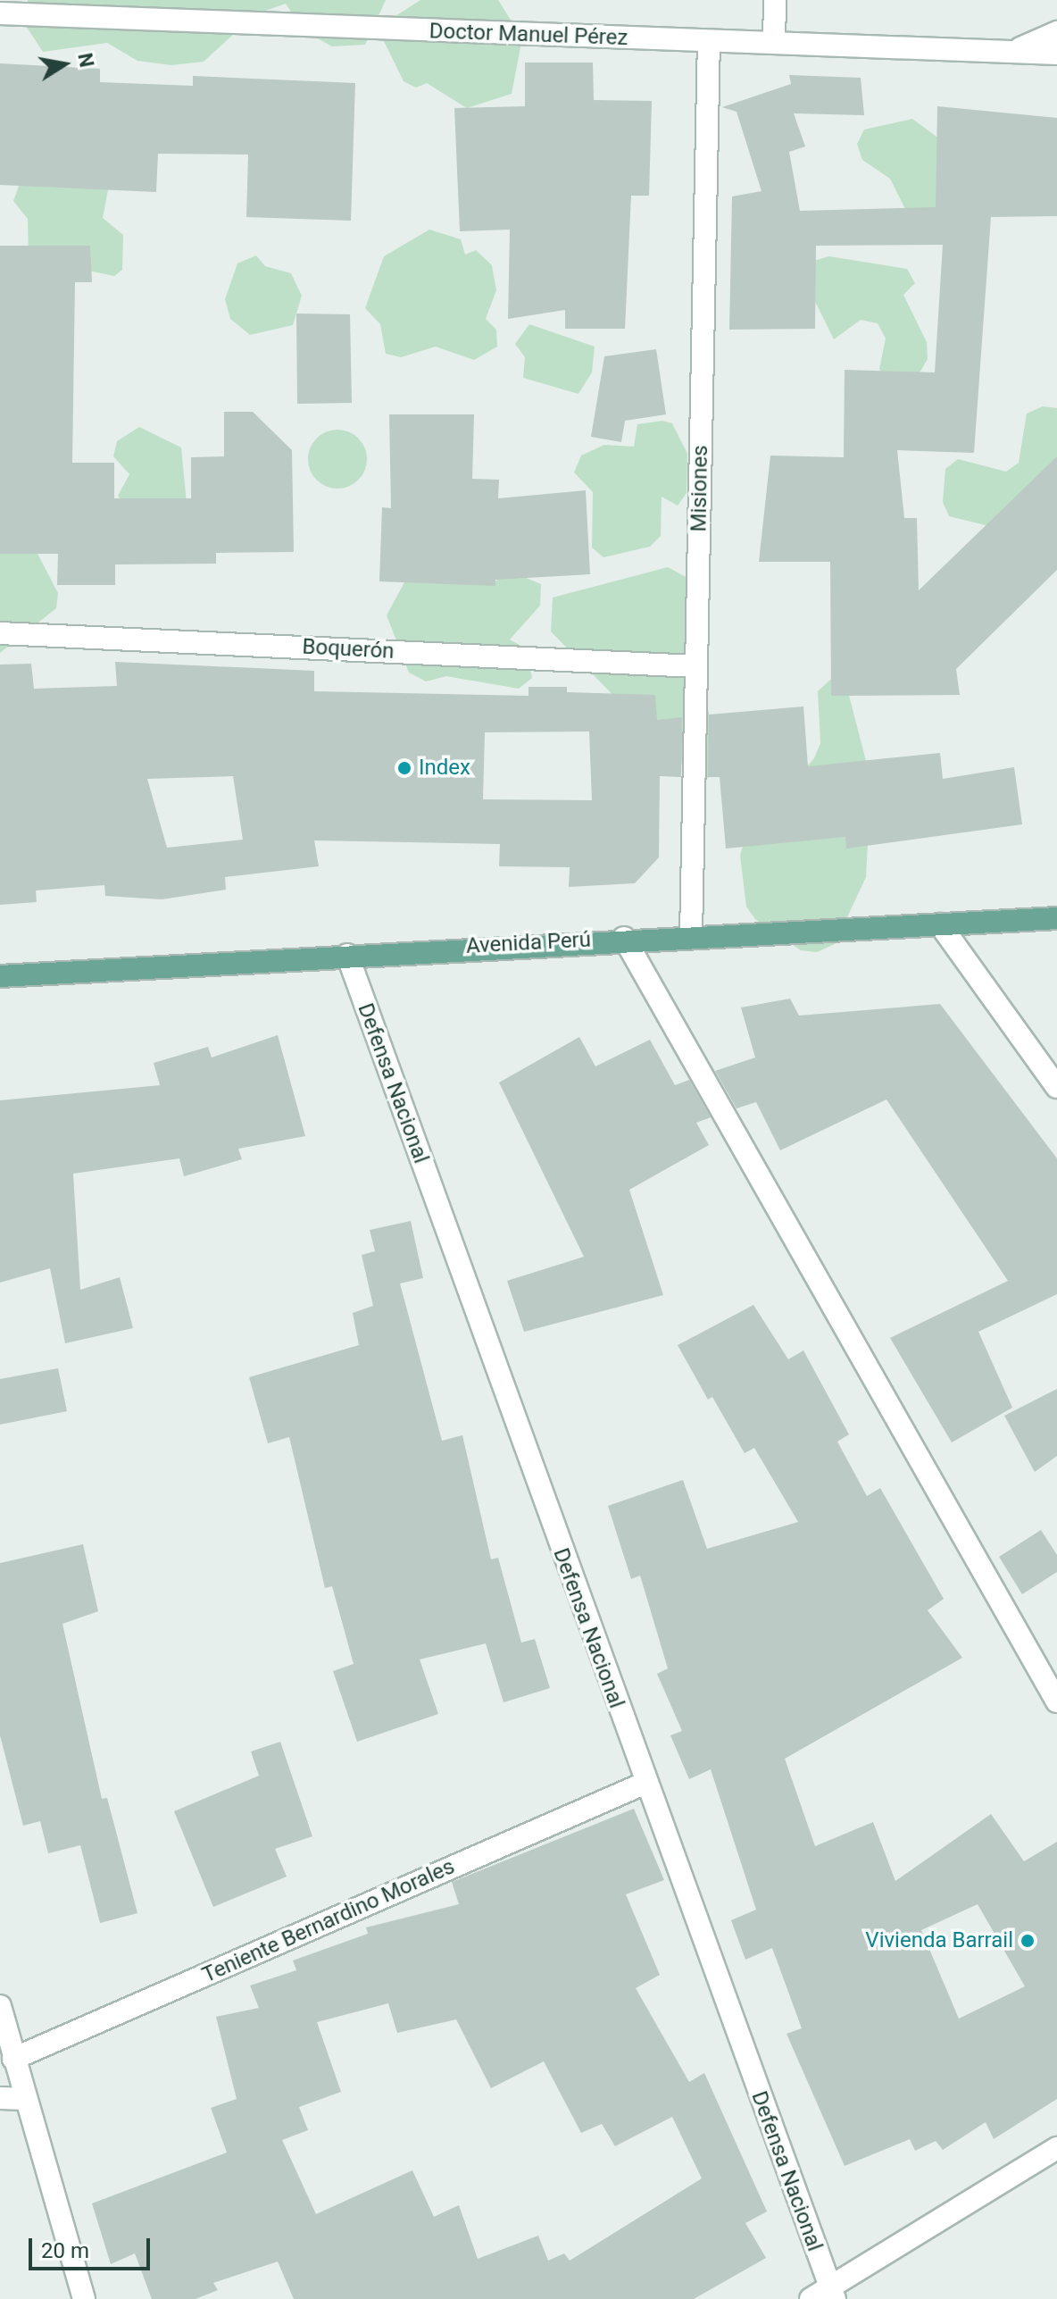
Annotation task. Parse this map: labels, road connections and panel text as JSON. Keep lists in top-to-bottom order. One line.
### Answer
{"streets":{"main road":["Avenida Perú"],"street":["Doctor Manuel Pérez","Misiones","Boquerón","Defensa Nacional","Teniente Bernardino Morales"]},"crossings":[["Doctor Manuel Pérez","Misiones"],["Misiones","Boquerón"],["Misiones","Avenida Perú"],["Avenida Perú","Defensa Nacional"],["Defensa Nacional","Teniente Bernardino Morales"]],"places":["Index","Vivienda Barrail"],"scale_bar":"20 m","north":"right"}
